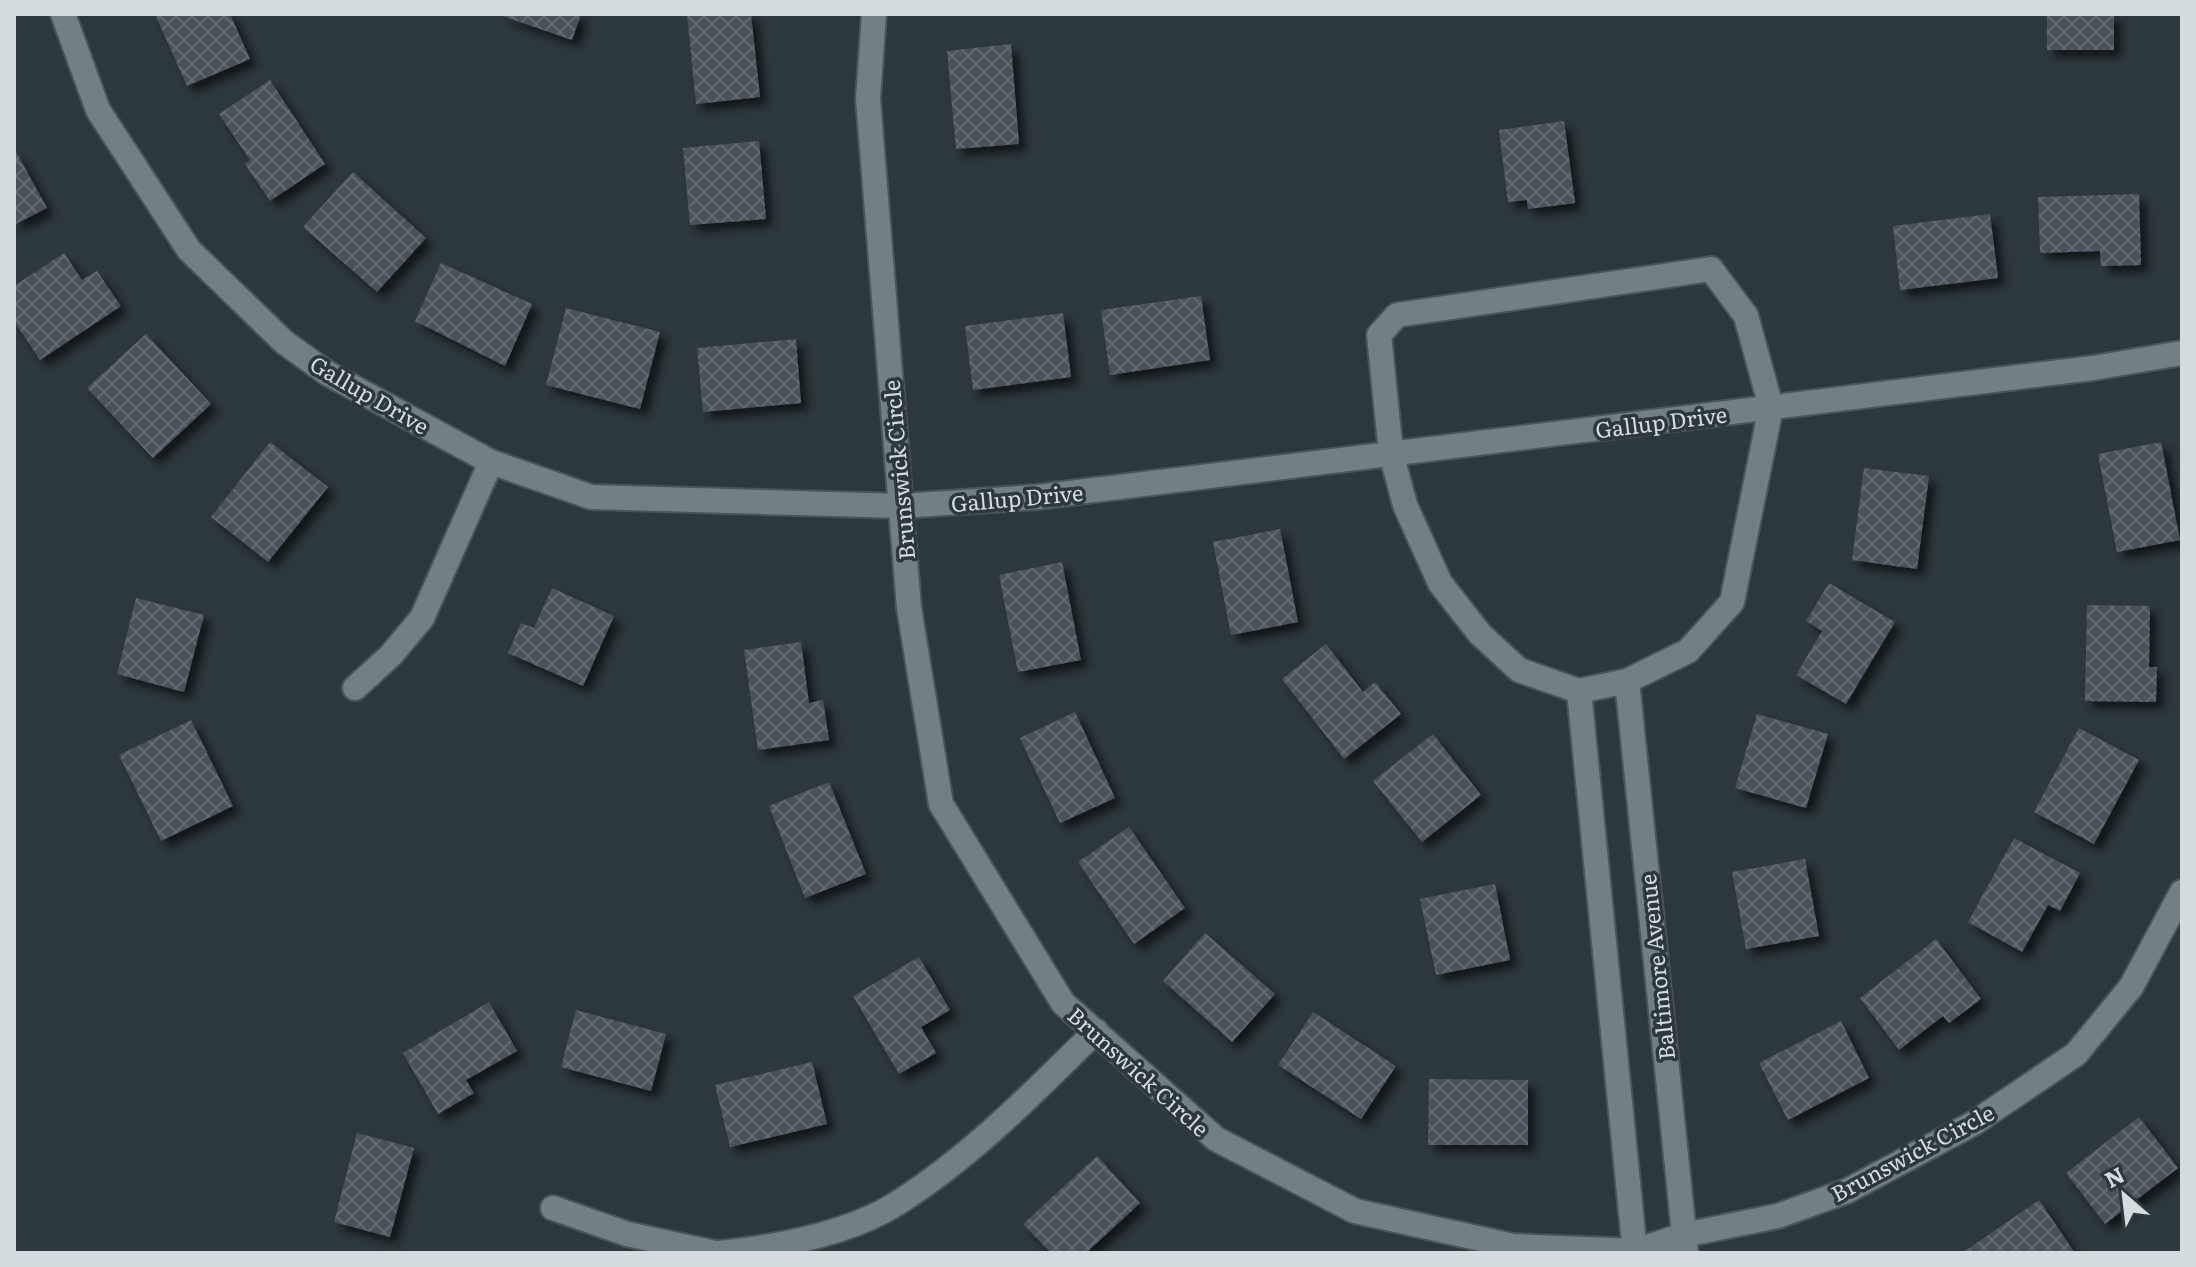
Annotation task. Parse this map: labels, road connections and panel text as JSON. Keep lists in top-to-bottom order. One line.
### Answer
{"streets":{"street":["Gallup Drive","Brunswick Circle","Baltimore Avenue"]},"crossings":[["Gallup Drive","Brunswick Circle"],["Brunswick Circle","Baltimore Avenue"]],"north":"top left"}
